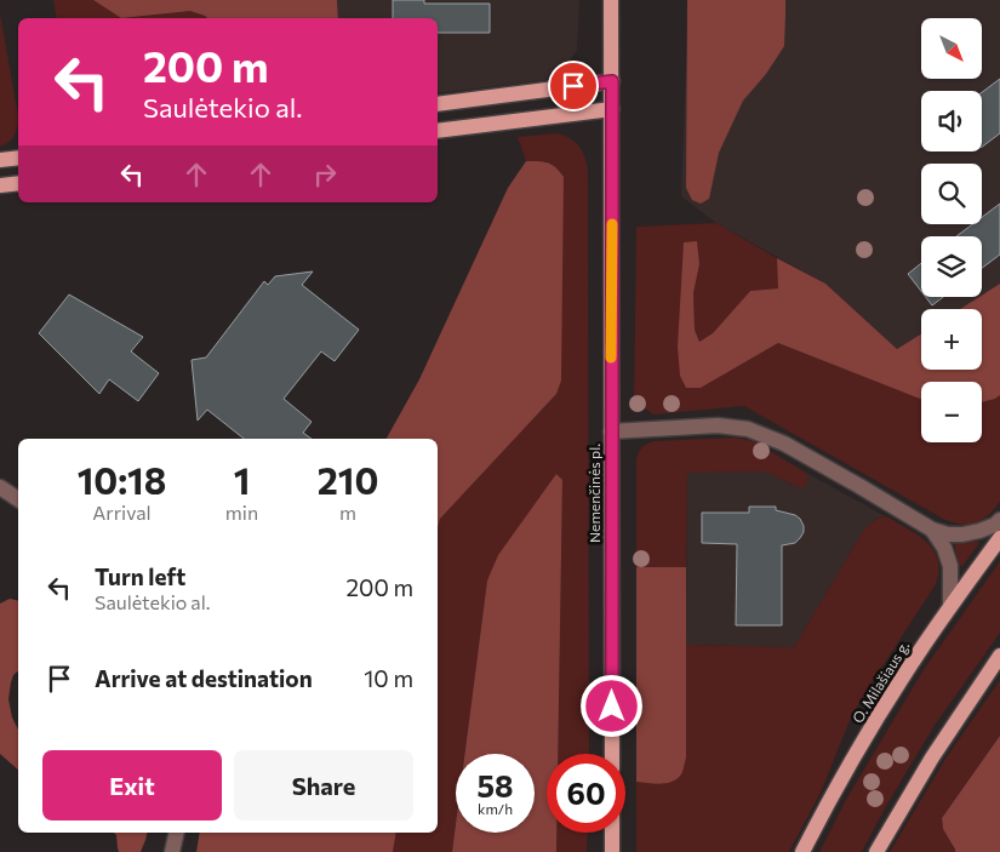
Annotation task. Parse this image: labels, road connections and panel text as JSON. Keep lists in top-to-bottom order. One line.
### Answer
{"streets":{"main road":["Nemenčinės pl.","O. Milašiaus g."]},"north":"bottom right","page":{"map_buttons":["+","−"],"turn":["200 m","Saulėtekio al."],"eta":["10:18","Arrival","1","min","210","m"],"list":[{"name":"Turn left","note":"Saulėtekio al.","value":"200 m"},{"name":"Arrive at destination","value":"10 m"}],"buttons":["Exit","Share"],"speed":"58 km/h","limit":"60"}}
